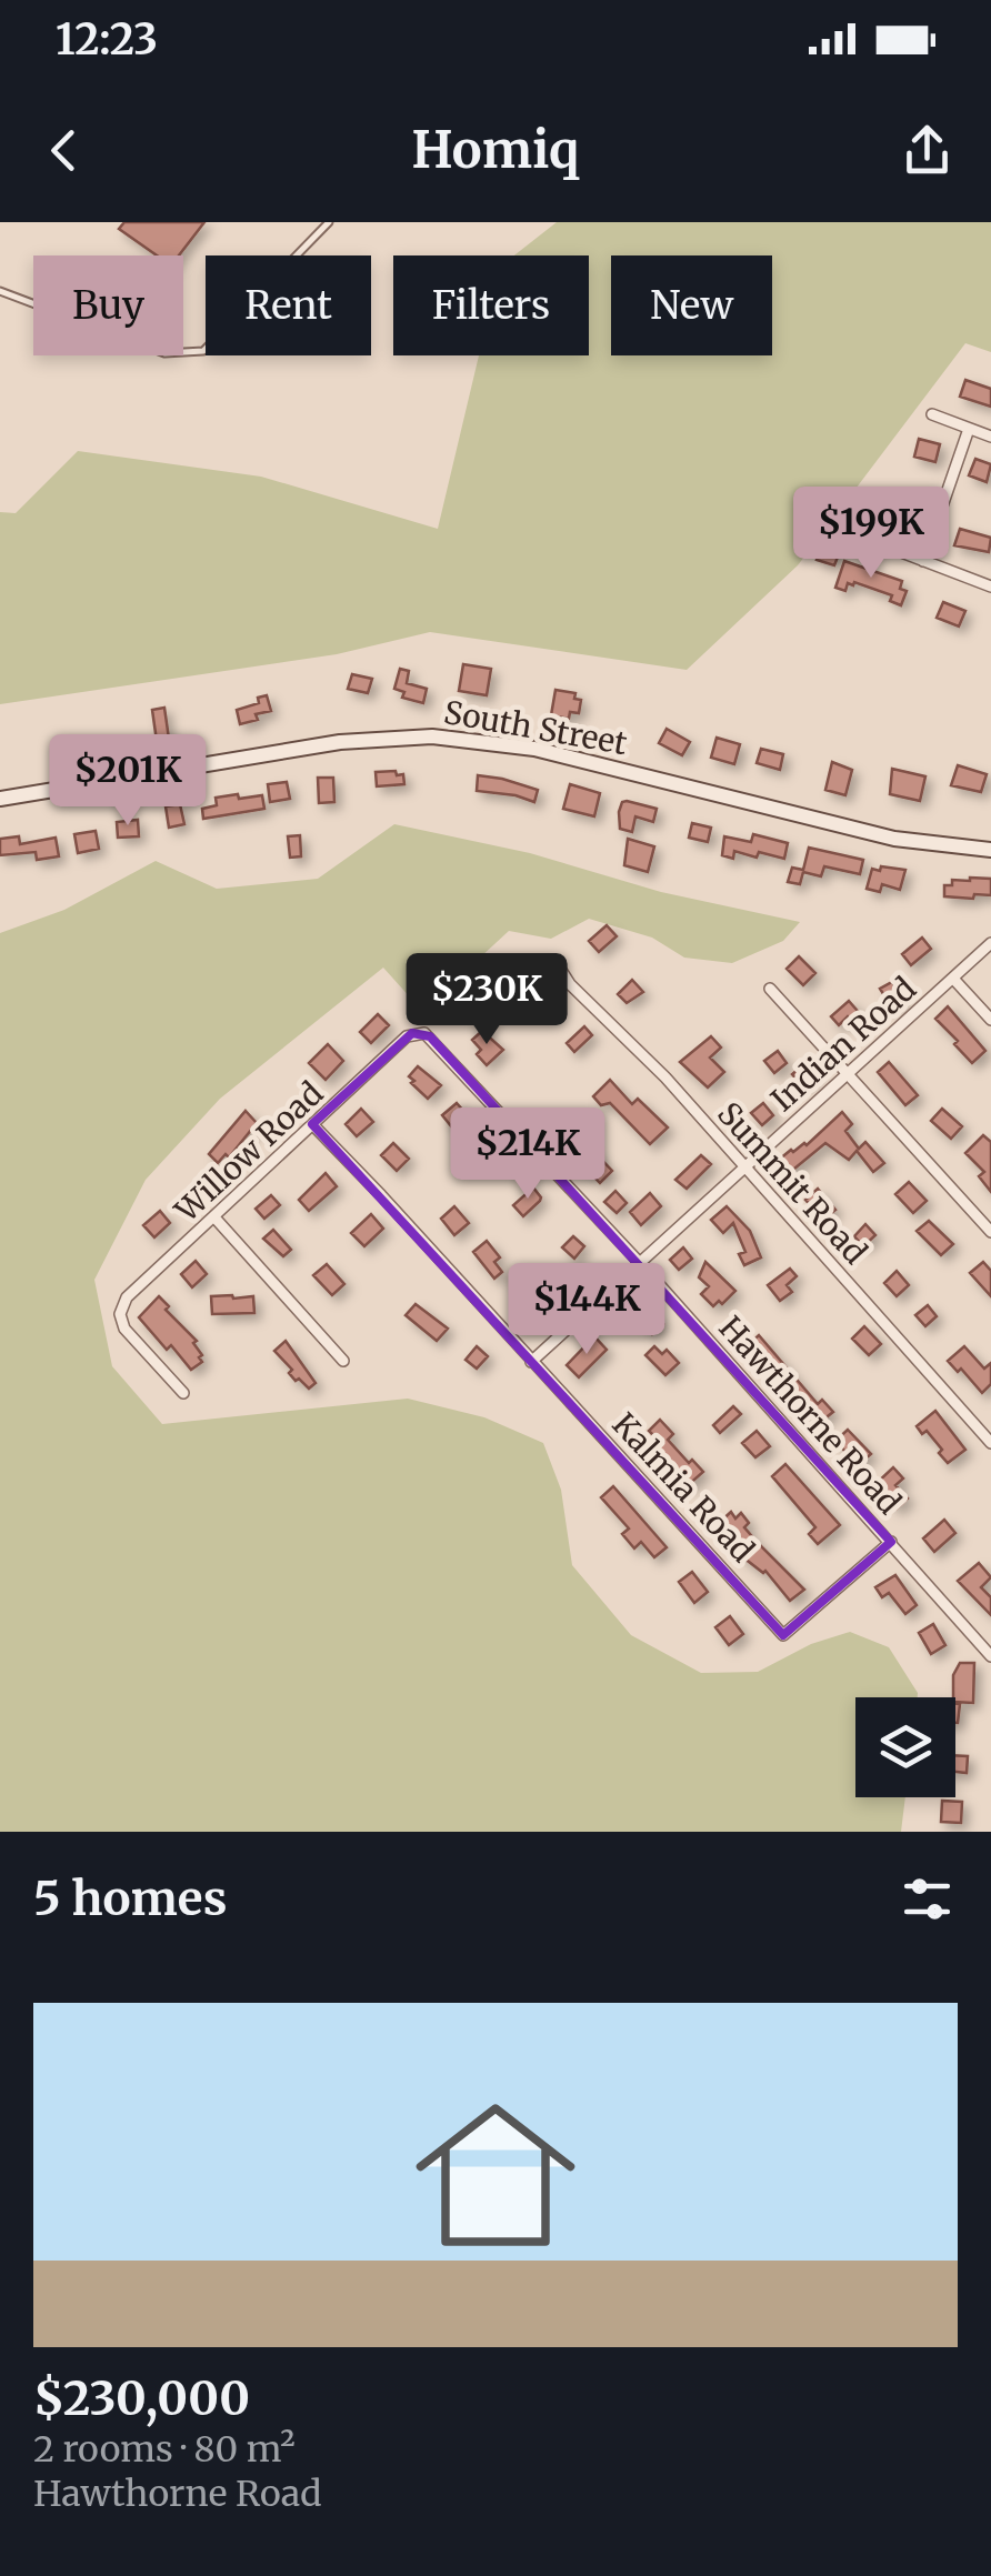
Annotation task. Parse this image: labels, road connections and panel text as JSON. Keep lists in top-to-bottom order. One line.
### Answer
{"streets":{"main road":["South Street"],"street":["Indian Road","Willow Road","Summit Road","Hawthorne Road","Kalmia Road"]},"crossings":[["Indian Road","Summit Road"],["Indian Road","Hawthorne Road"],["Indian Road","Kalmia Road"],["Willow Road","Hawthorne Road"],["Willow Road","Kalmia Road"],["Hawthorne Road","Kalmia Road"]],"page":{"status":"12:23","header":"Homiq","chip":["Buy","Rent","Filters","New"],"price":["$199K","$201K","$230K","$214K","$144K"],"heading":"5 homes","list":[{"name":"$230,000","note":"2 rooms · 80 m² · Hawthorne Road"}]}}
